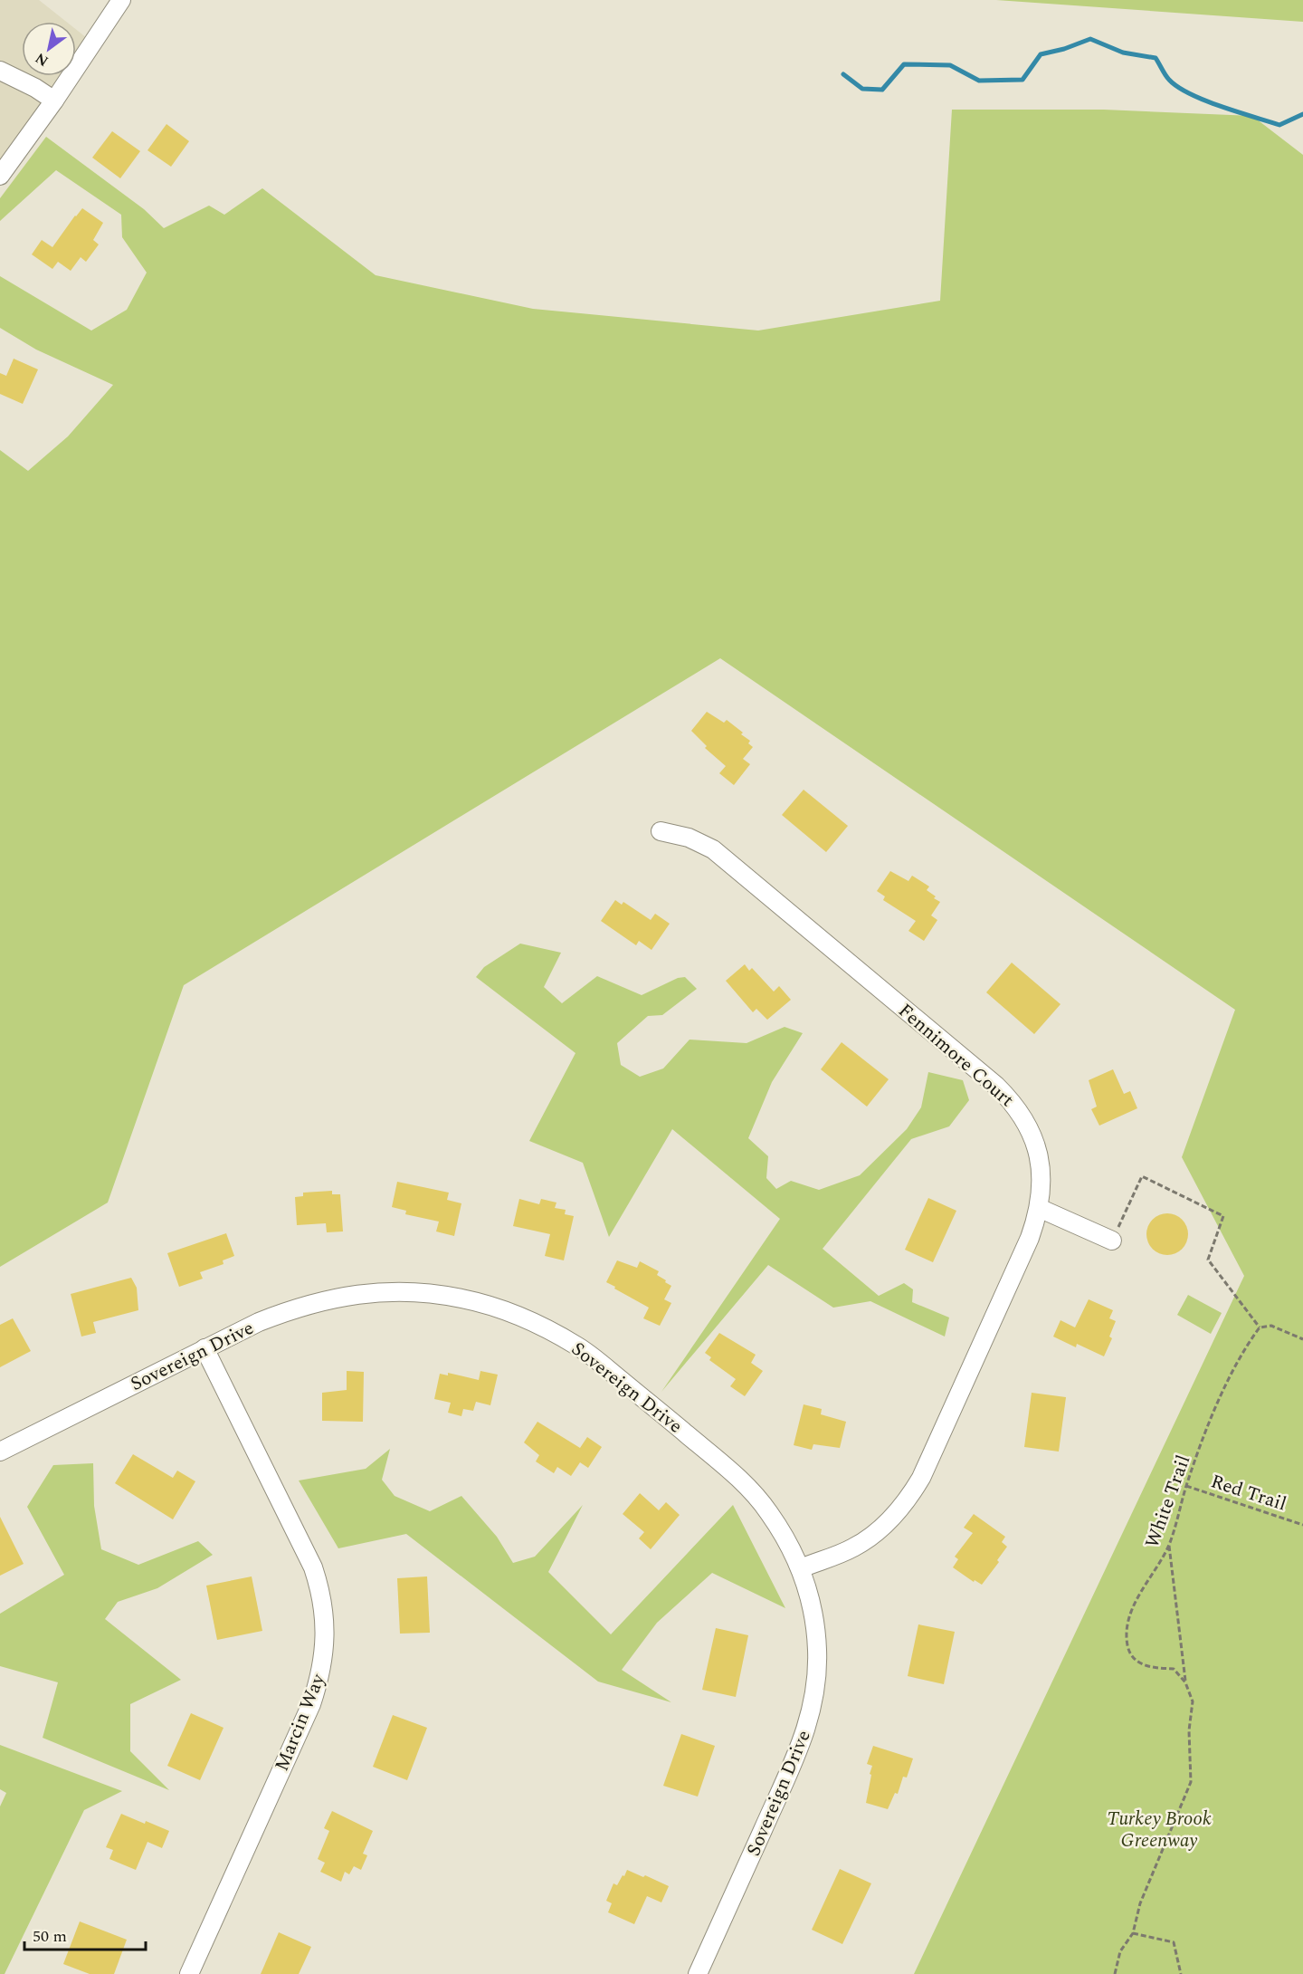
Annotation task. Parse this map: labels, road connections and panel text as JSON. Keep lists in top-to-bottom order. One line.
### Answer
{"streets":{"street":["Fennimore Court","Sovereign Drive","Marcin Way"],"path":["Red Trail","White Trail"]},"crossings":[["Fennimore Court","Sovereign Drive"],["Sovereign Drive","Marcin Way"],["Red Trail","White Trail"]],"parks":["Turkey Brook Greenway"],"scale_bar":"50 m","north":"bottom left"}
